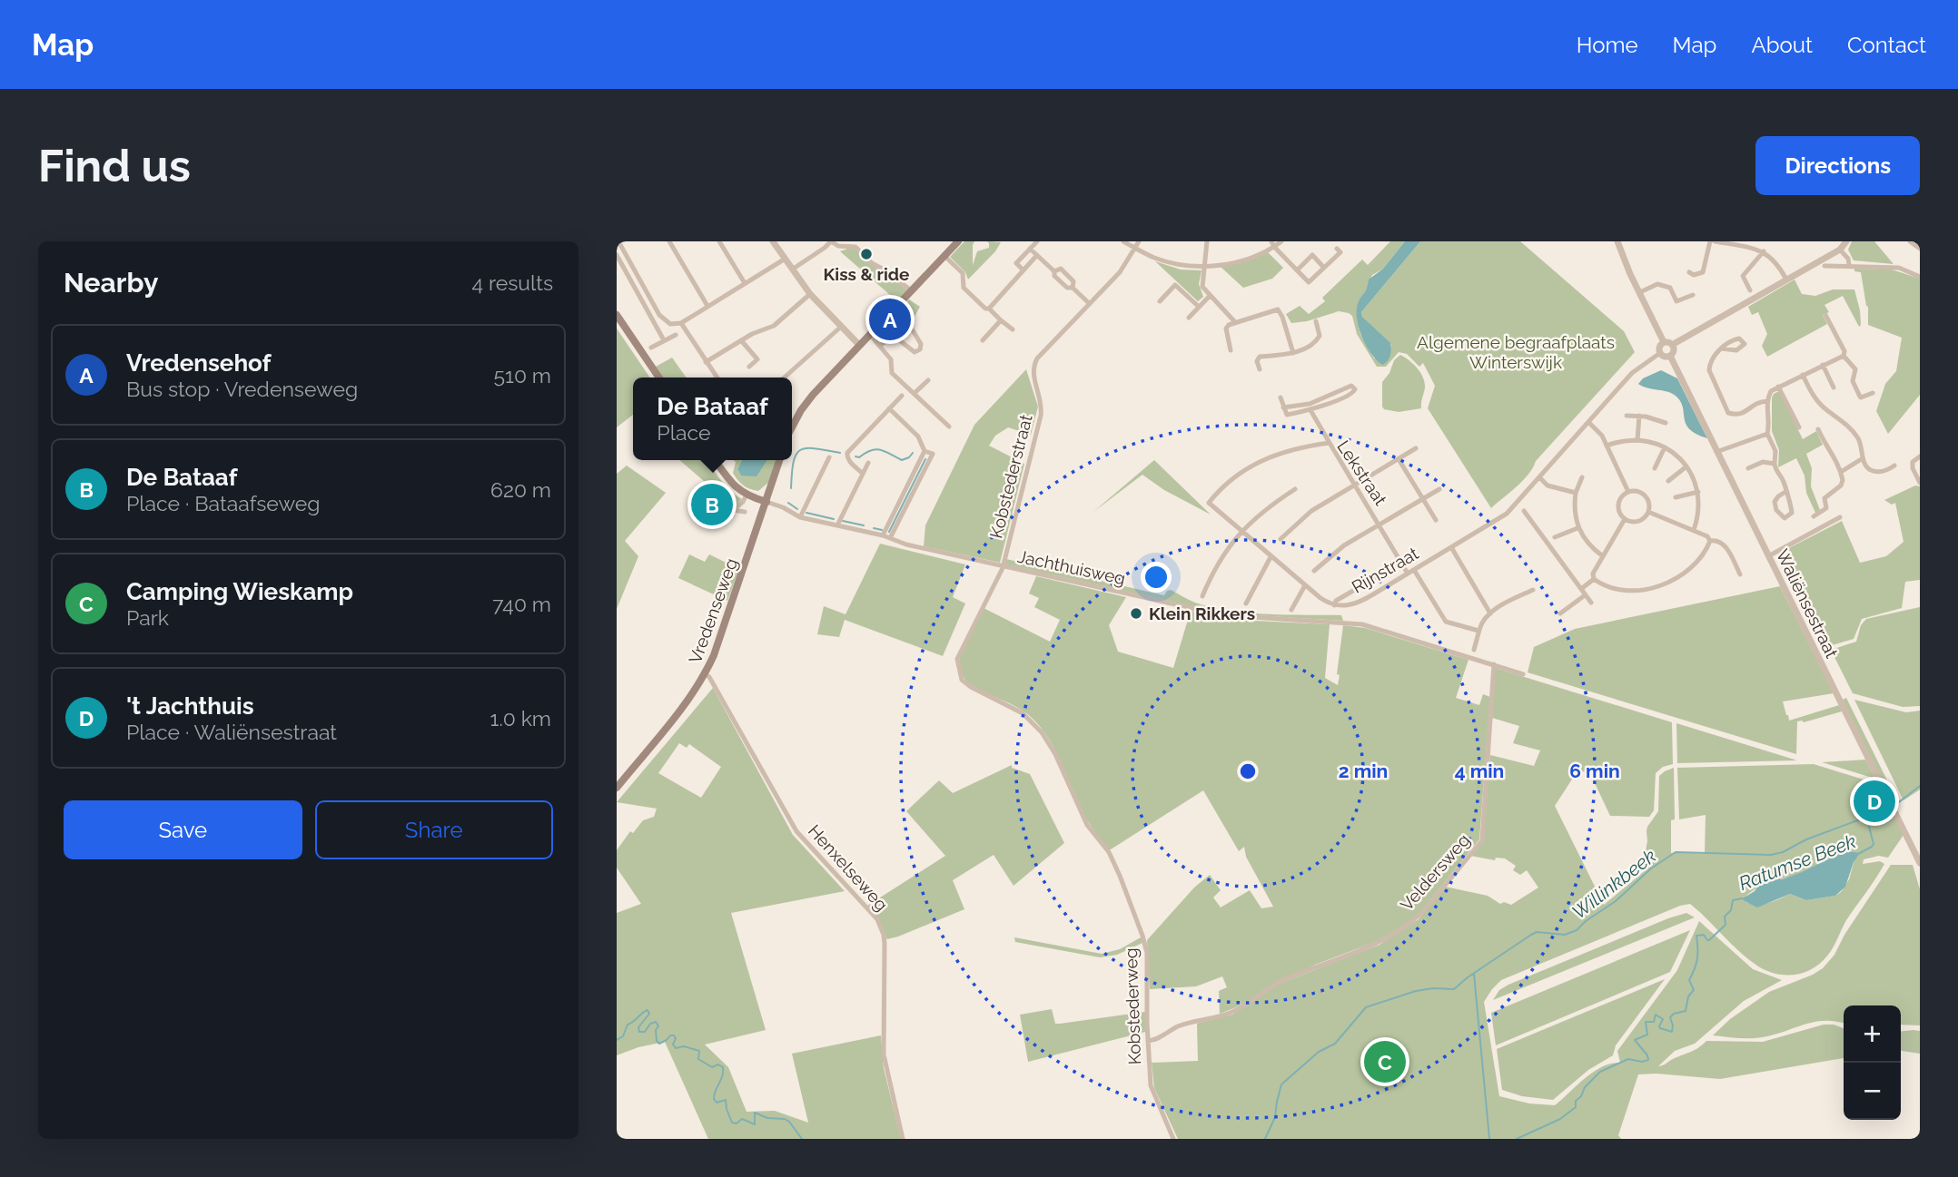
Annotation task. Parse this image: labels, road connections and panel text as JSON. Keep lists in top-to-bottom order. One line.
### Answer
{"streets":{"main road":["Vredenseweg"],"street":["Lekstraat","Kobstederstraat","Jachthuisweg","Rijnstraat","Waliënsestraat","Henxelseweg","Veldersweg","Kobstederweg"]},"crossings":[["Lekstraat","Rijnstraat"],["Kobstederstraat","Jachthuisweg"],["Kobstederstraat","Kobstederweg"],["Jachthuisweg","Vredenseweg"],["Jachthuisweg","Veldersweg"],["Jachthuisweg","Kobstederweg"],["Rijnstraat","Waliënsestraat"],["Vredenseweg","Henxelseweg"],["Veldersweg","Kobstederweg"]],"water":["Ratumse Beek","Willinkbeek"],"parks":["Algemene begraafplaats Winterswijk"],"places":["Kiss & ride","Klein Rikkers"],"page":{"header":"Map","nav":["Home","Map","About","Contact"],"buttons":["Directions",["Save","Share"]],"title":"Find us","heading":["Nearby","4 results"],"pins":["A","B","D","C"],"list":[{"mark":"A","name":"Vredensehof","note":"Bus stop · Vredenseweg","value":"510 m"},{"mark":"B","name":"De Bataaf","note":"Place · Bataafseweg","value":"620 m"},{"mark":"C","name":"Camping Wieskamp","note":"Park","value":"740 m"},{"mark":"D","name":"'t Jachthuis","note":"Place · Waliënsestraat","value":"1.0 km"}],"popup":["De Bataaf","Place"],"map_buttons":["+","−"]},"rings":["2 min","4 min","6 min"]}
